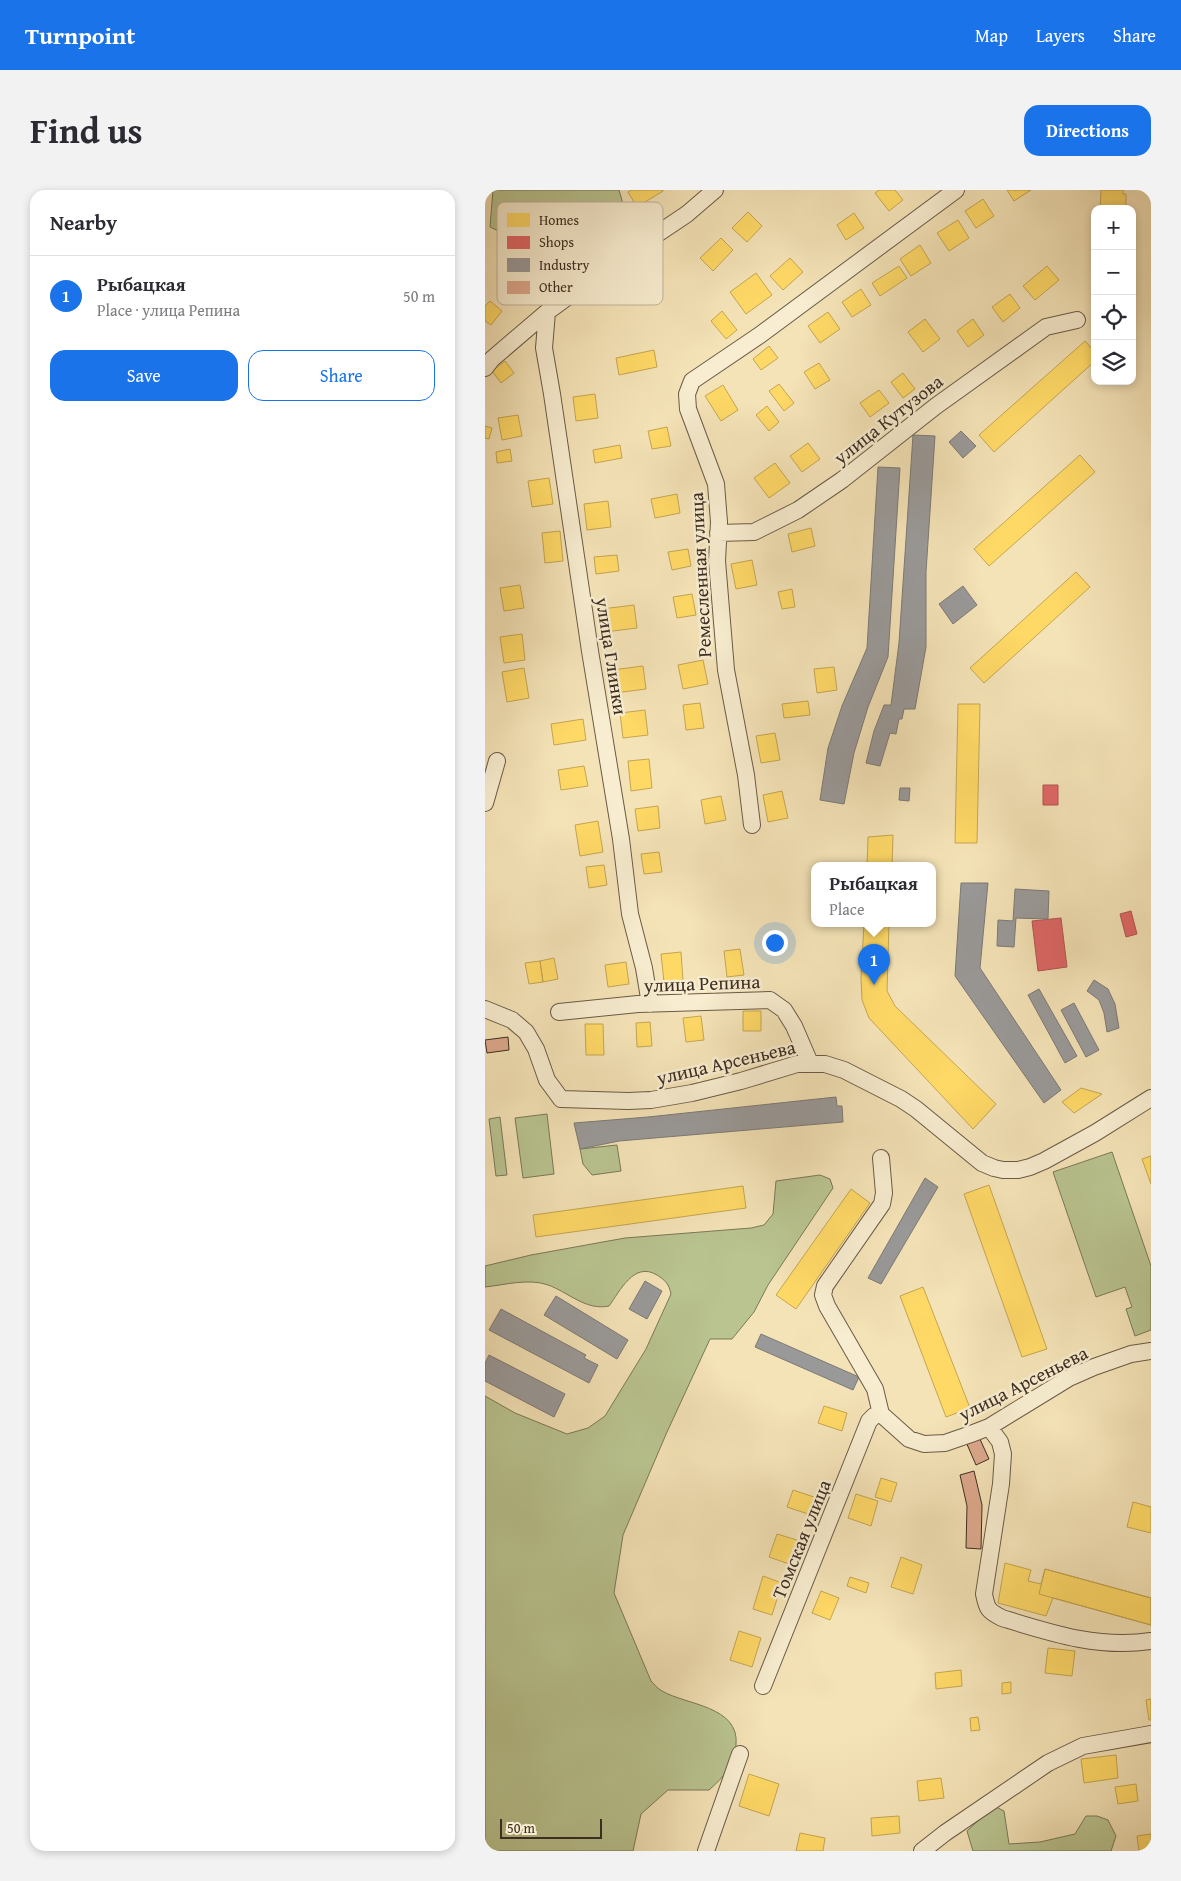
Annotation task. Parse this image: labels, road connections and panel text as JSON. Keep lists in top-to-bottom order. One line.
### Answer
{"streets":{"street":["улица Кутузова","Ремесленная улица","улица Глинки","улица Репина","улица Арсеньева","Томская улица"]},"crossings":[["улица Кутузова","Ремесленная улица"],["улица Глинки","улица Репина"],["улица Репина","улица Арсеньева"],["улица Арсеньева","Томская улица"]],"legend":["Homes","Shops","Industry","Other"],"scale_bar":"50 m","page":{"header":"Turnpoint","nav":["Map","Layers","Share"],"title":"Find us","buttons":["Directions",["Save","Share"]],"heading":"Nearby","map_buttons":["+","−"],"list":[{"mark":"1","name":"Рыбацкая","note":"Place · улица Репина","value":"50 m"}],"popup":["Рыбацкая","Place"],"pins":"1","scale":"50 m"}}
